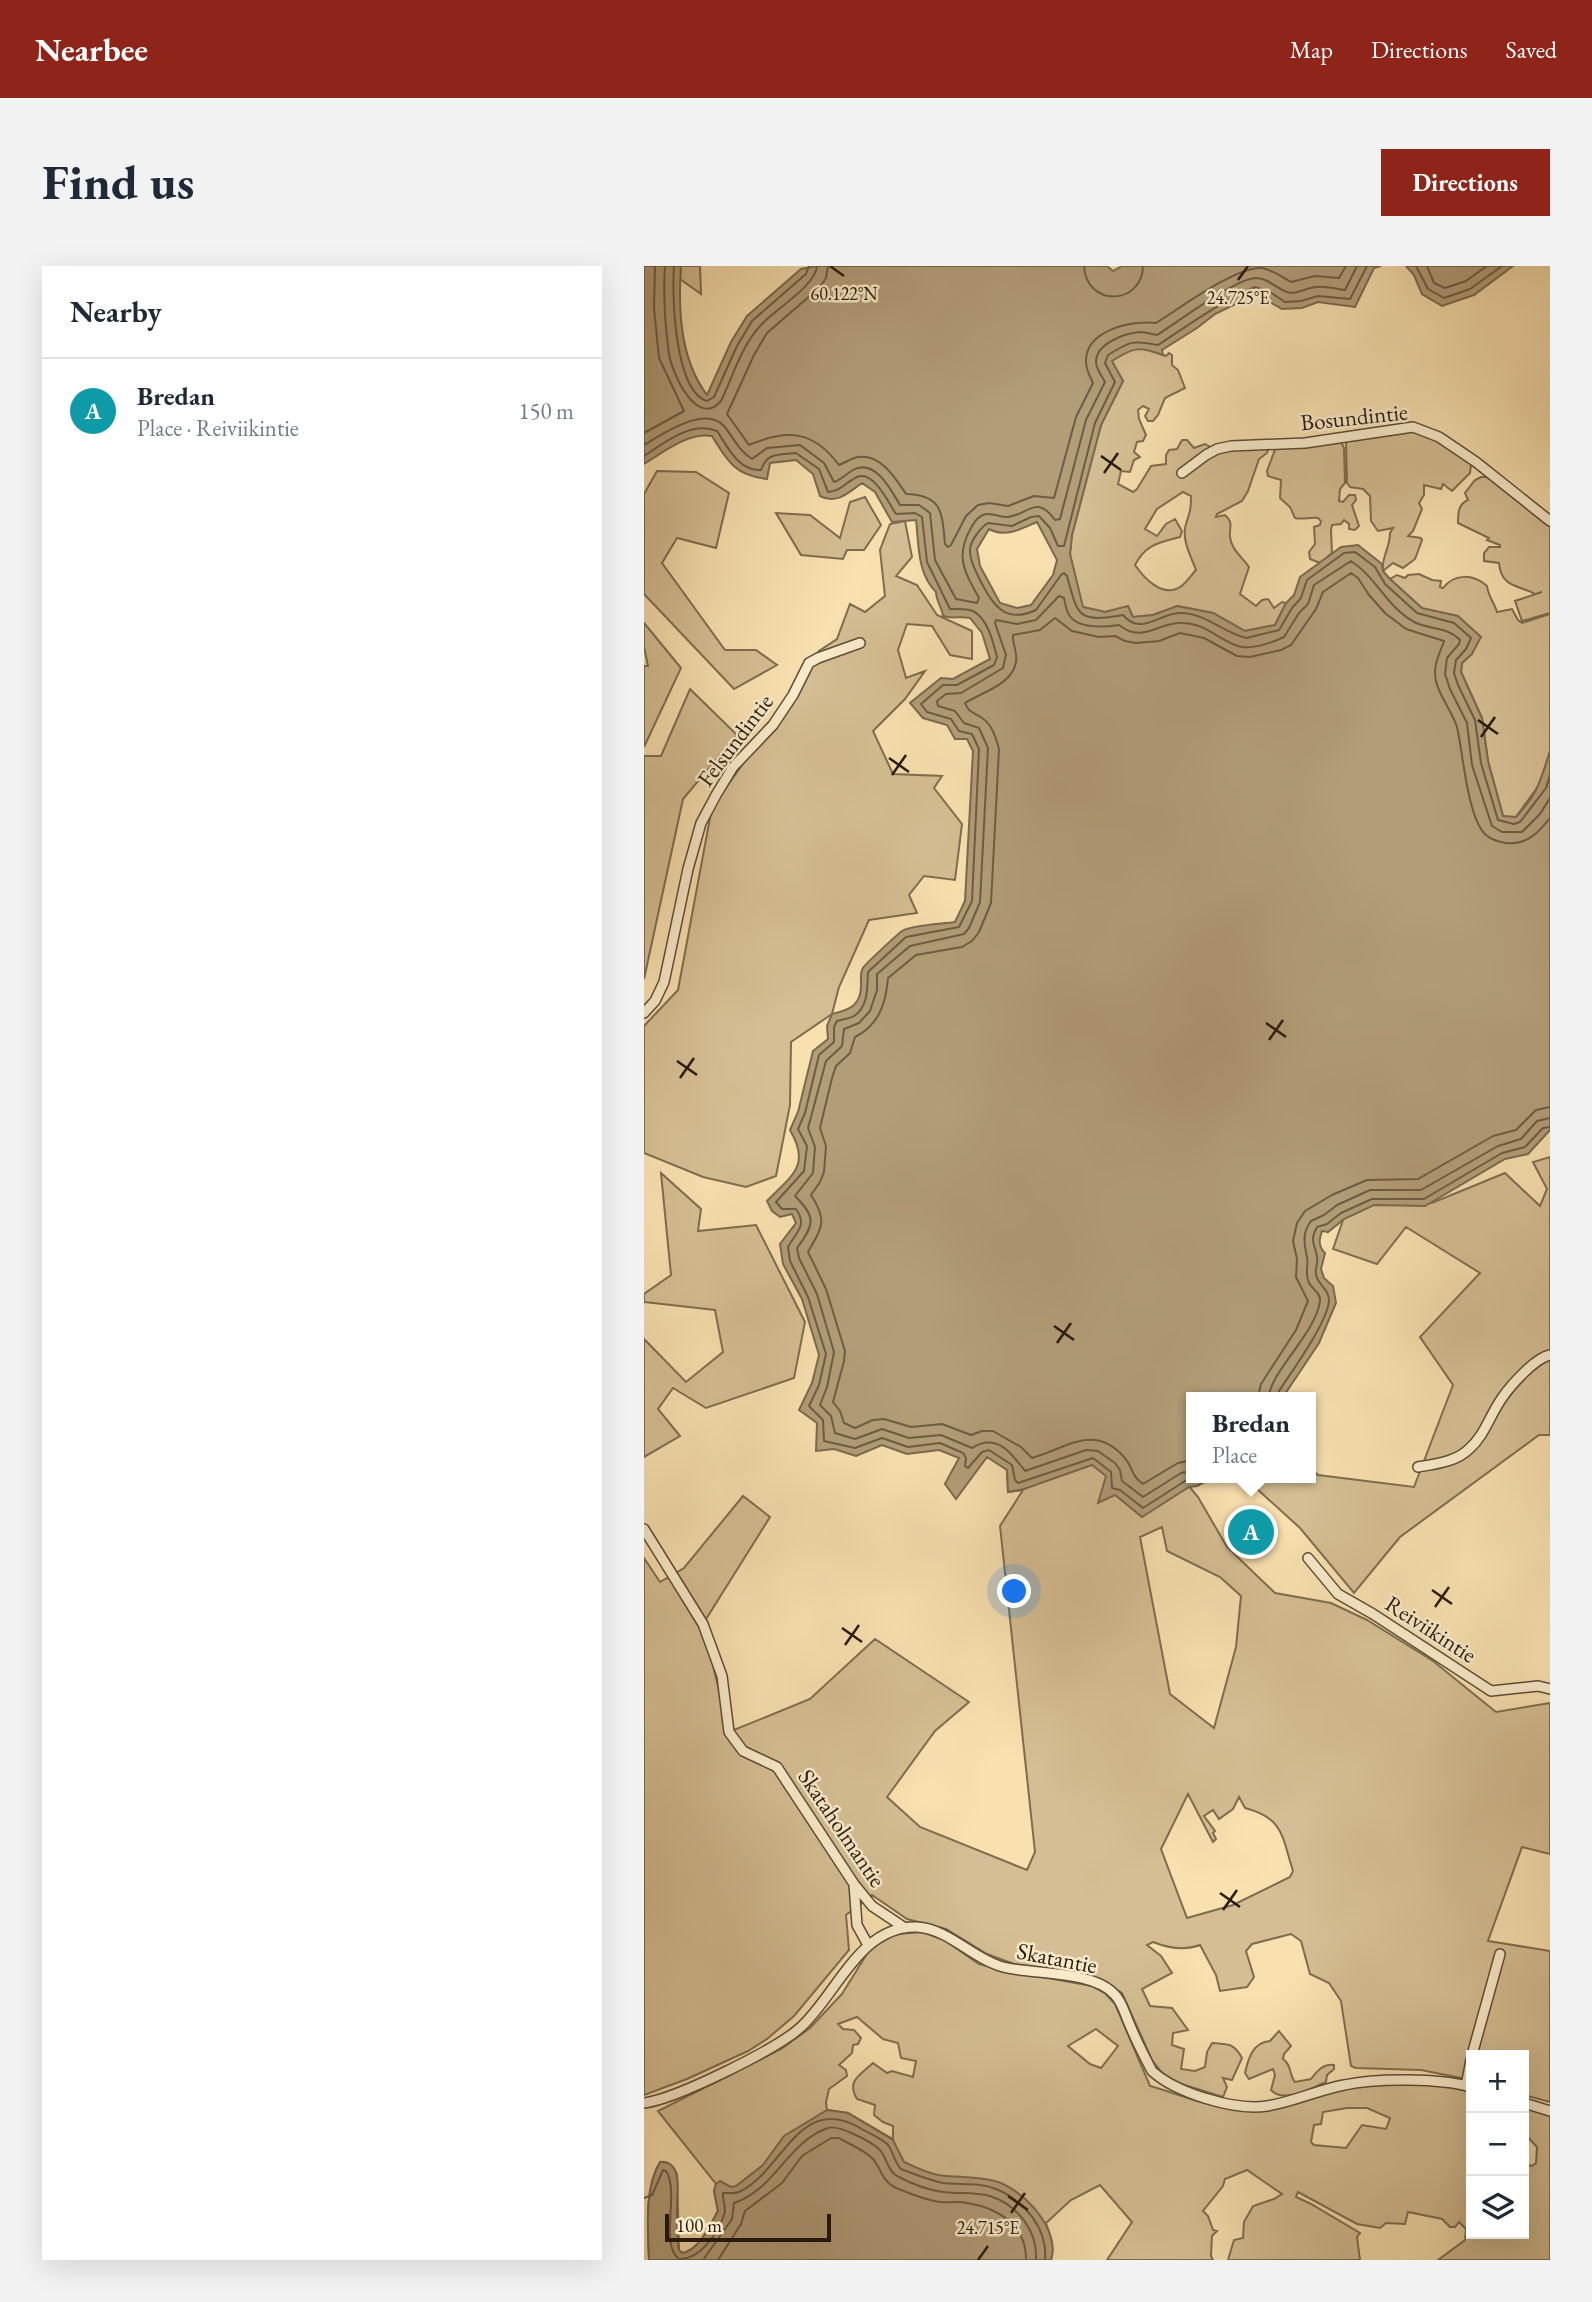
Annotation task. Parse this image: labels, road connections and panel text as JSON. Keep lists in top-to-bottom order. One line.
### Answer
{"streets":{"street":["Bosundintie","Felsundintie","Reiviikintie","Skataholmantie","Skatantie"]},"crossings":[["Skataholmantie","Skatantie"]],"scale_bar":"100 m","page":{"header":"Nearbee","nav":["Map","Directions","Saved"],"buttons":"Directions","title":"Find us","heading":"Nearby","list":[{"mark":"A","name":"Bredan","note":"Place · Reiviikintie","value":"150 m"}],"popup":["Bredan","Place"],"pins":"A","map_buttons":["+","−"],"scale":"100 m"},"coordinates":["60.122°N","24.725°E","24.715°E"]}
